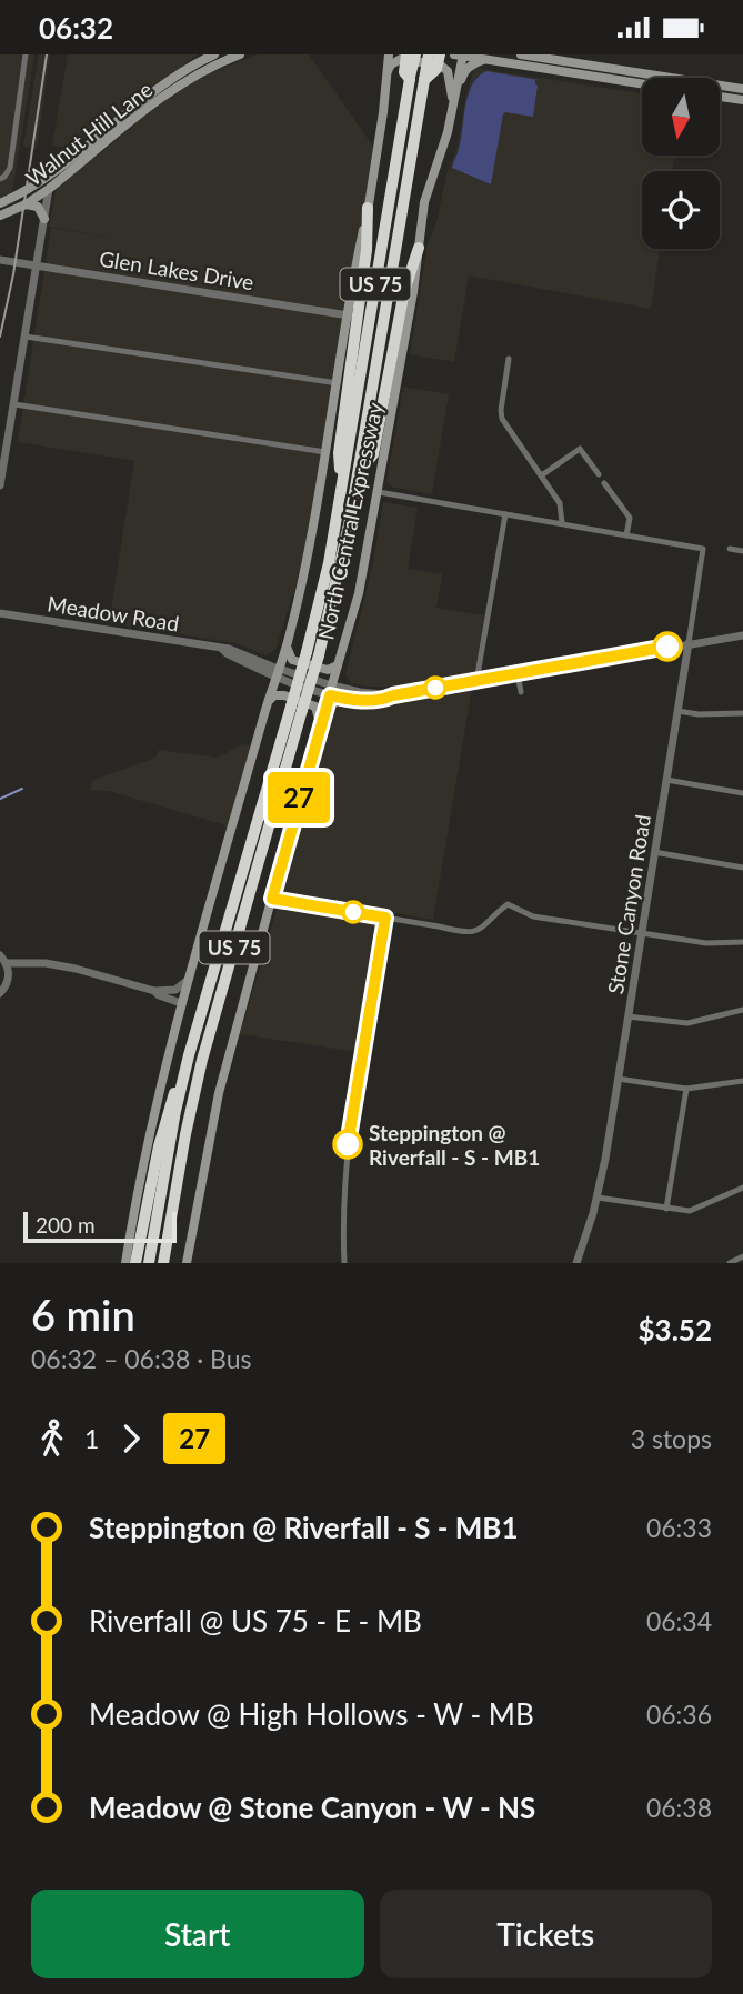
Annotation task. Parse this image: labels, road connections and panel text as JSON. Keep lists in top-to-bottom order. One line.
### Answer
{"streets":{"highway":["US 75","North Central Expressway"],"main road":["Walnut Hill Lane"],"street":["Glen Lakes Drive","Meadow Road","Stone Canyon Road"]},"crossings":[["Glen Lakes Drive","North Central Expressway"],["North Central Expressway","Meadow Road"],["Meadow Road","Stone Canyon Road"]],"places":["Steppington @ Riverfall - S - MB1"],"lines":["bus line 27"],"scale_bar":"200 m","north":"bottom","page":{"status":"06:32","on_map":"27","scale":"200 m","heading":["6 min","06:32 – 06:38 · Bus","$3.52"],"legs":["1","27","3 stops"],"list":[{"name":"Steppington @ Riverfall - S - MB1","value":"06:33"},{"name":"Riverfall @ US 75 - E - MB","value":"06:34"},{"name":"Meadow @ High Hollows - W - MB","value":"06:36"},{"name":"Meadow @ Stone Canyon - W - NS","value":"06:38"}],"buttons":["Start","Tickets"]}}
